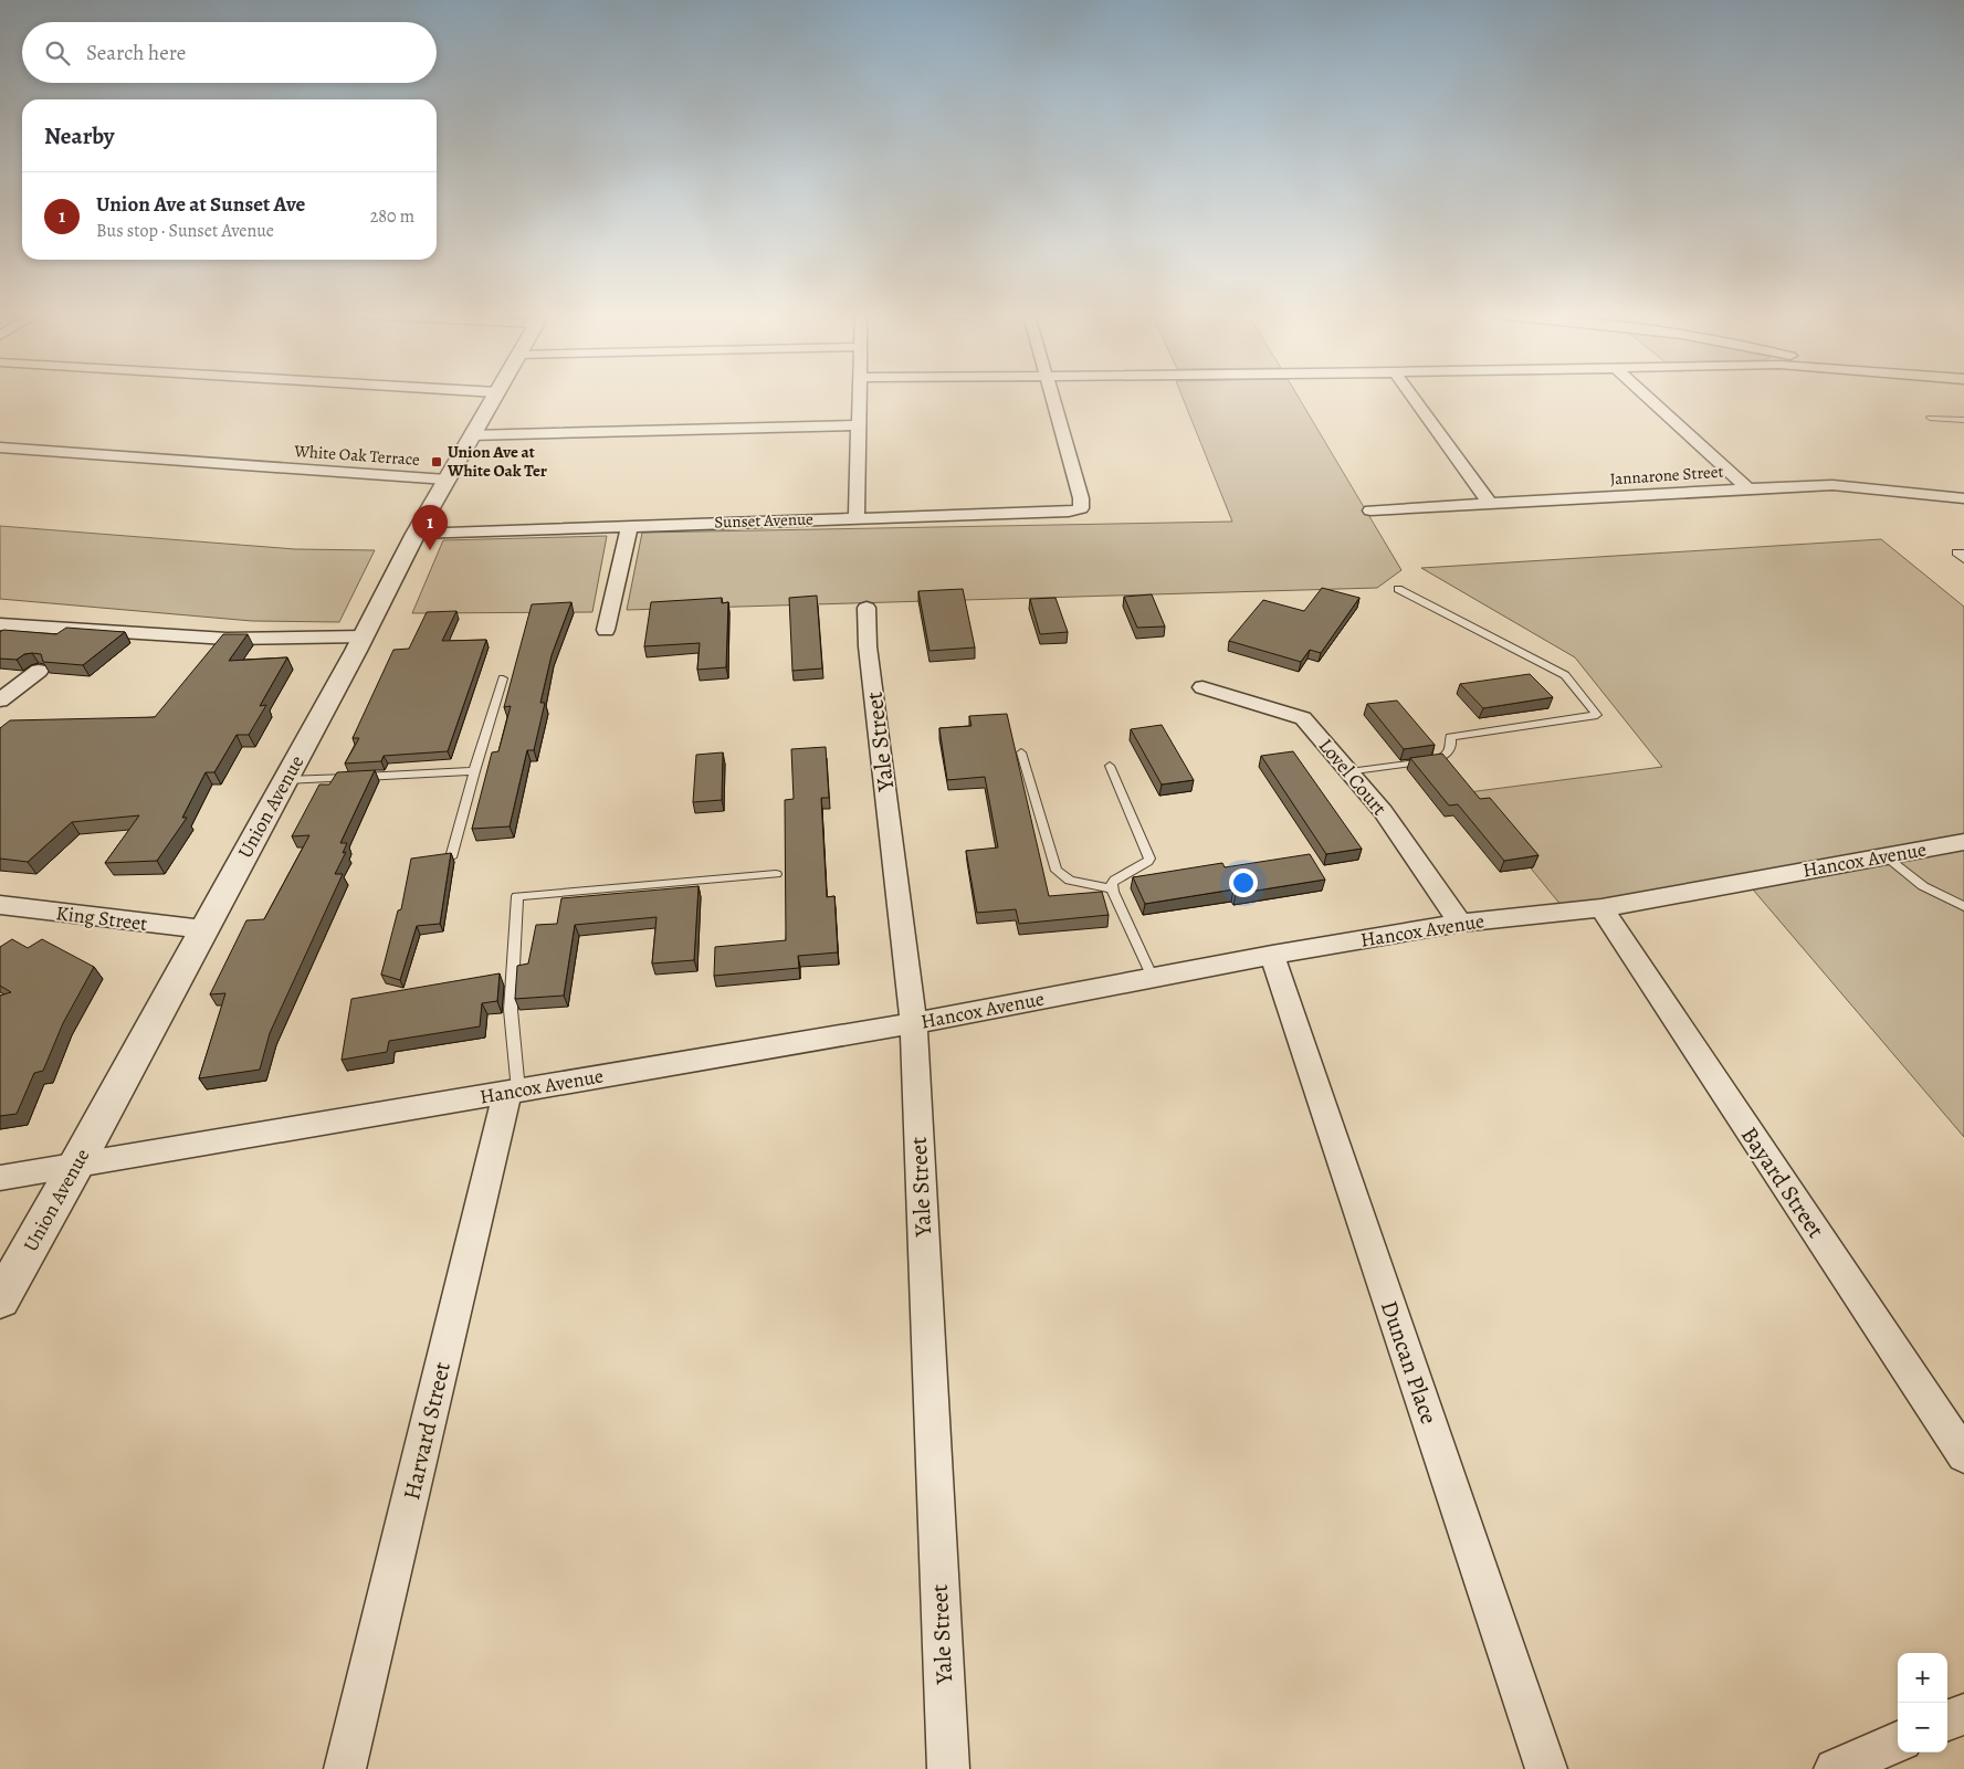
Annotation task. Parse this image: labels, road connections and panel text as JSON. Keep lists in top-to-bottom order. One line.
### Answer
{"streets":{"street":["White Oak Terrace","Jannarone Street","Sunset Avenue","Yale Street","Lovel Court","Union Avenue","Hancox Avenue","King Street","Bayard Street","Duncan Place","Harvard Street"]},"crossings":[["White Oak Terrace","Union Avenue"],["Sunset Avenue","Union Avenue"],["Yale Street","Hancox Avenue"],["Lovel Court","Hancox Avenue"],["Union Avenue","Hancox Avenue"],["Union Avenue","King Street"],["Hancox Avenue","Bayard Street"],["Hancox Avenue","Duncan Place"],["Hancox Avenue","Harvard Street"]],"places":{"transit":["Union Ave at White Oak Ter"]},"page":{"search":"Search here","heading":"Nearby","list":[{"mark":"1","name":"Union Ave at Sunset Ave","note":"Bus stop · Sunset Avenue","value":"280 m"}],"pins":"1","map_buttons":["+","−"]}}
